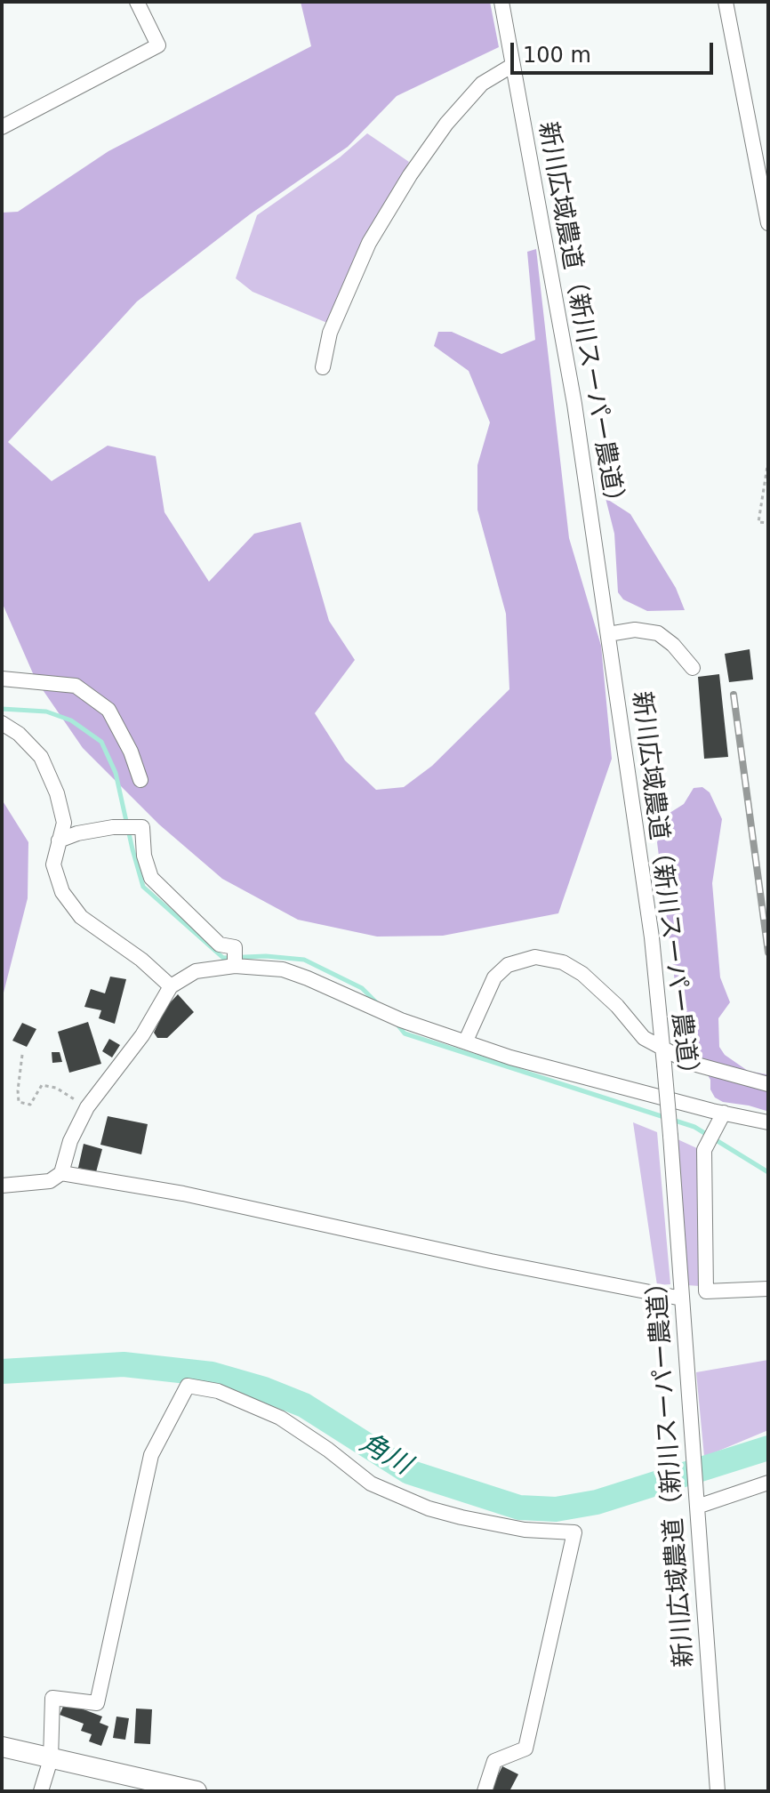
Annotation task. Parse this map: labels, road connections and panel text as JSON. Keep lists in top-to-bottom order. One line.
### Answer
{"streets":{"street":["新川広域農道（新川スーパー農道）"]},"water":["角川"],"scale_bar":"100 m"}
